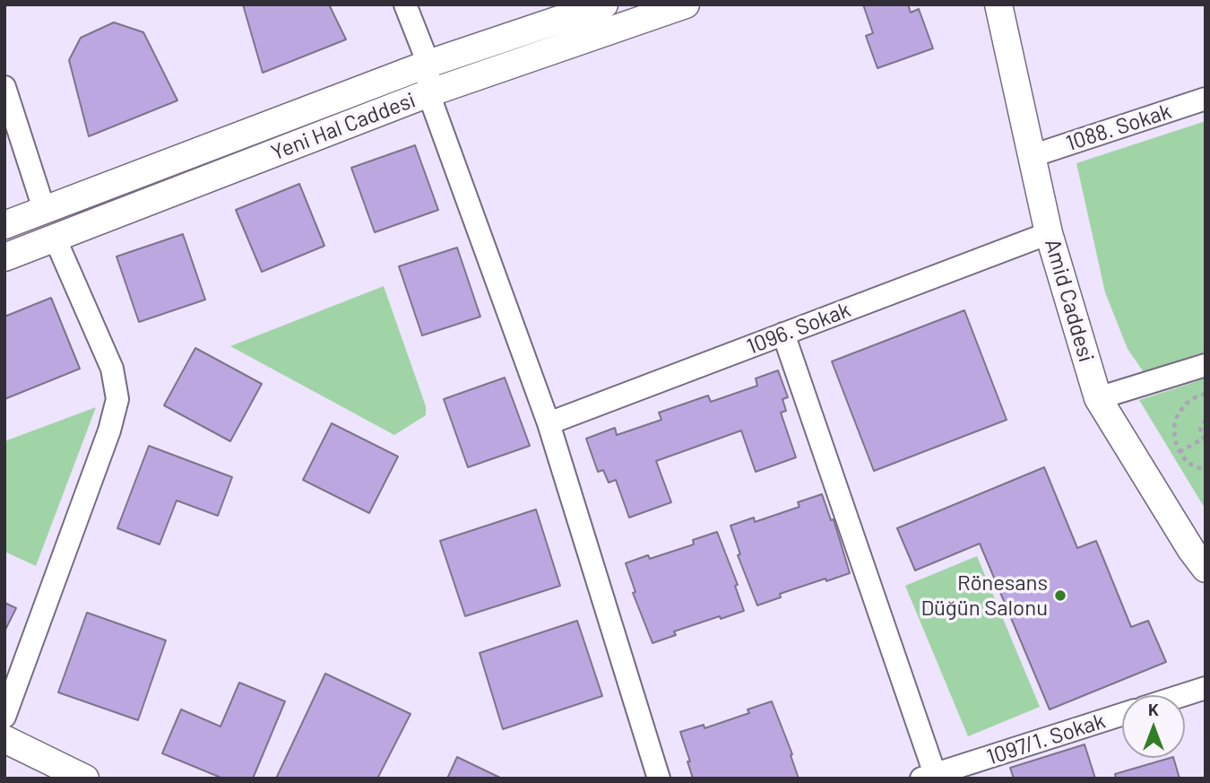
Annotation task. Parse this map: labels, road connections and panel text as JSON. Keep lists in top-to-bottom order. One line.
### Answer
{"streets":{"street":["Yeni Hal Caddesi","1088. Sokak","Amid Caddesi","1096. Sokak","1097/1. Sokak"]},"crossings":[["1088. Sokak","Amid Caddesi"],["Amid Caddesi","1096. Sokak"]],"places":["Rönesans Düğün Salonu"],"north":"top"}
